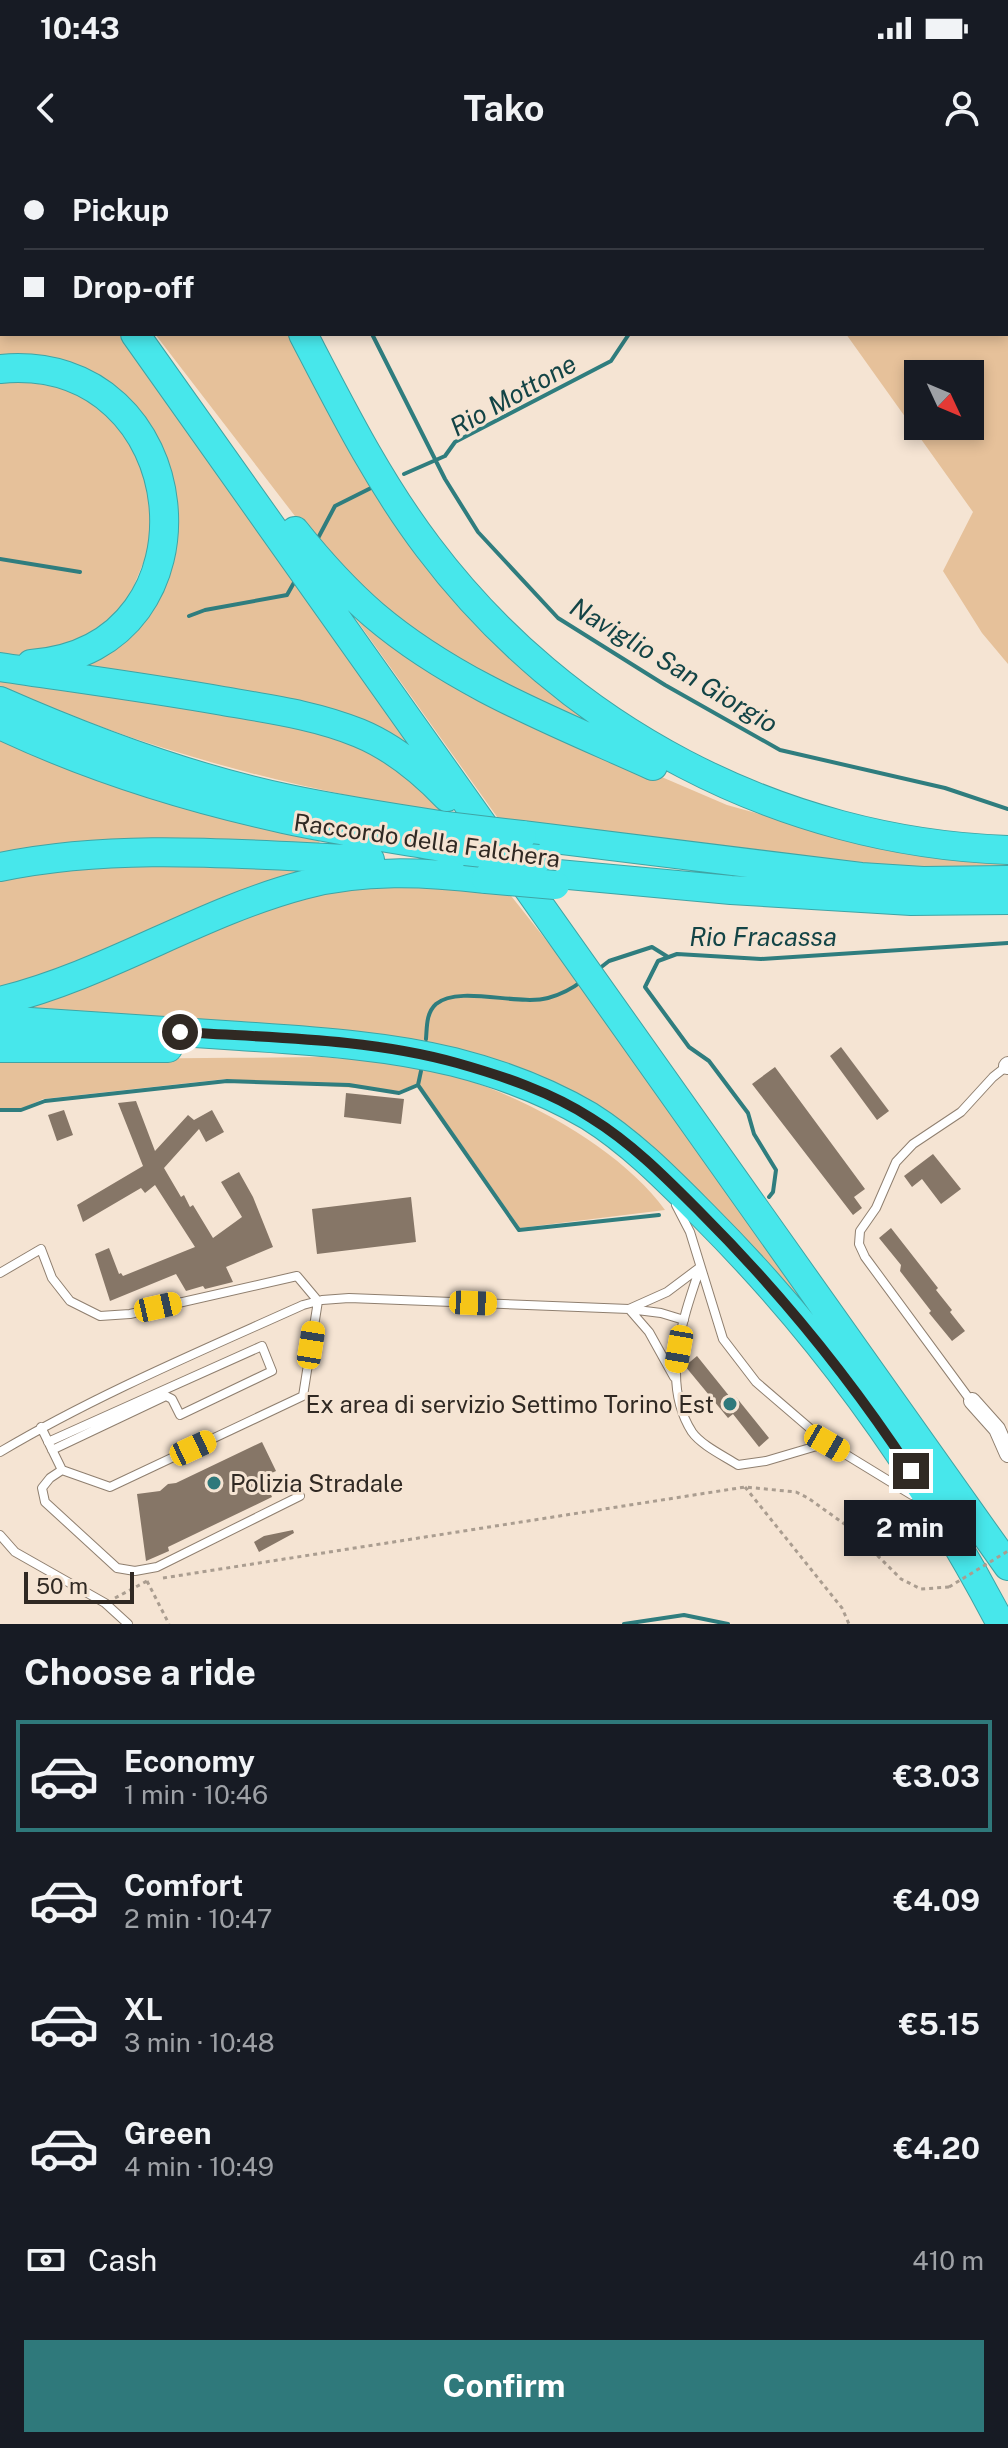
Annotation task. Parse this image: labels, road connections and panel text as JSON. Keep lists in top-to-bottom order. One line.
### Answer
{"streets":{"highway":["Raccordo della Falchera"]},"water":["Rio Mottone","Naviglio San Giorgio","Rio Fracassa"],"places":["Ex area di servizio Settimo Torino Est","Polizia Stradale"],"scale_bar":"50 m","north":"bottom right","page":{"status":"10:43","header":"Tako","banner":["Pickup","Drop-off"],"bubble":"2 min","scale":"50 m","heading":"Choose a ride","list":[{"name":"Economy","note":"1 min · 10:46","value":"€3.03"},{"name":"Comfort","note":"2 min · 10:47","value":"€4.09"},{"name":"XL","note":"3 min · 10:48","value":"€5.15"},{"name":"Green","note":"4 min · 10:49","value":"€4.20"}],"pay":["Cash","410 m"],"buttons":"Confirm"}}
